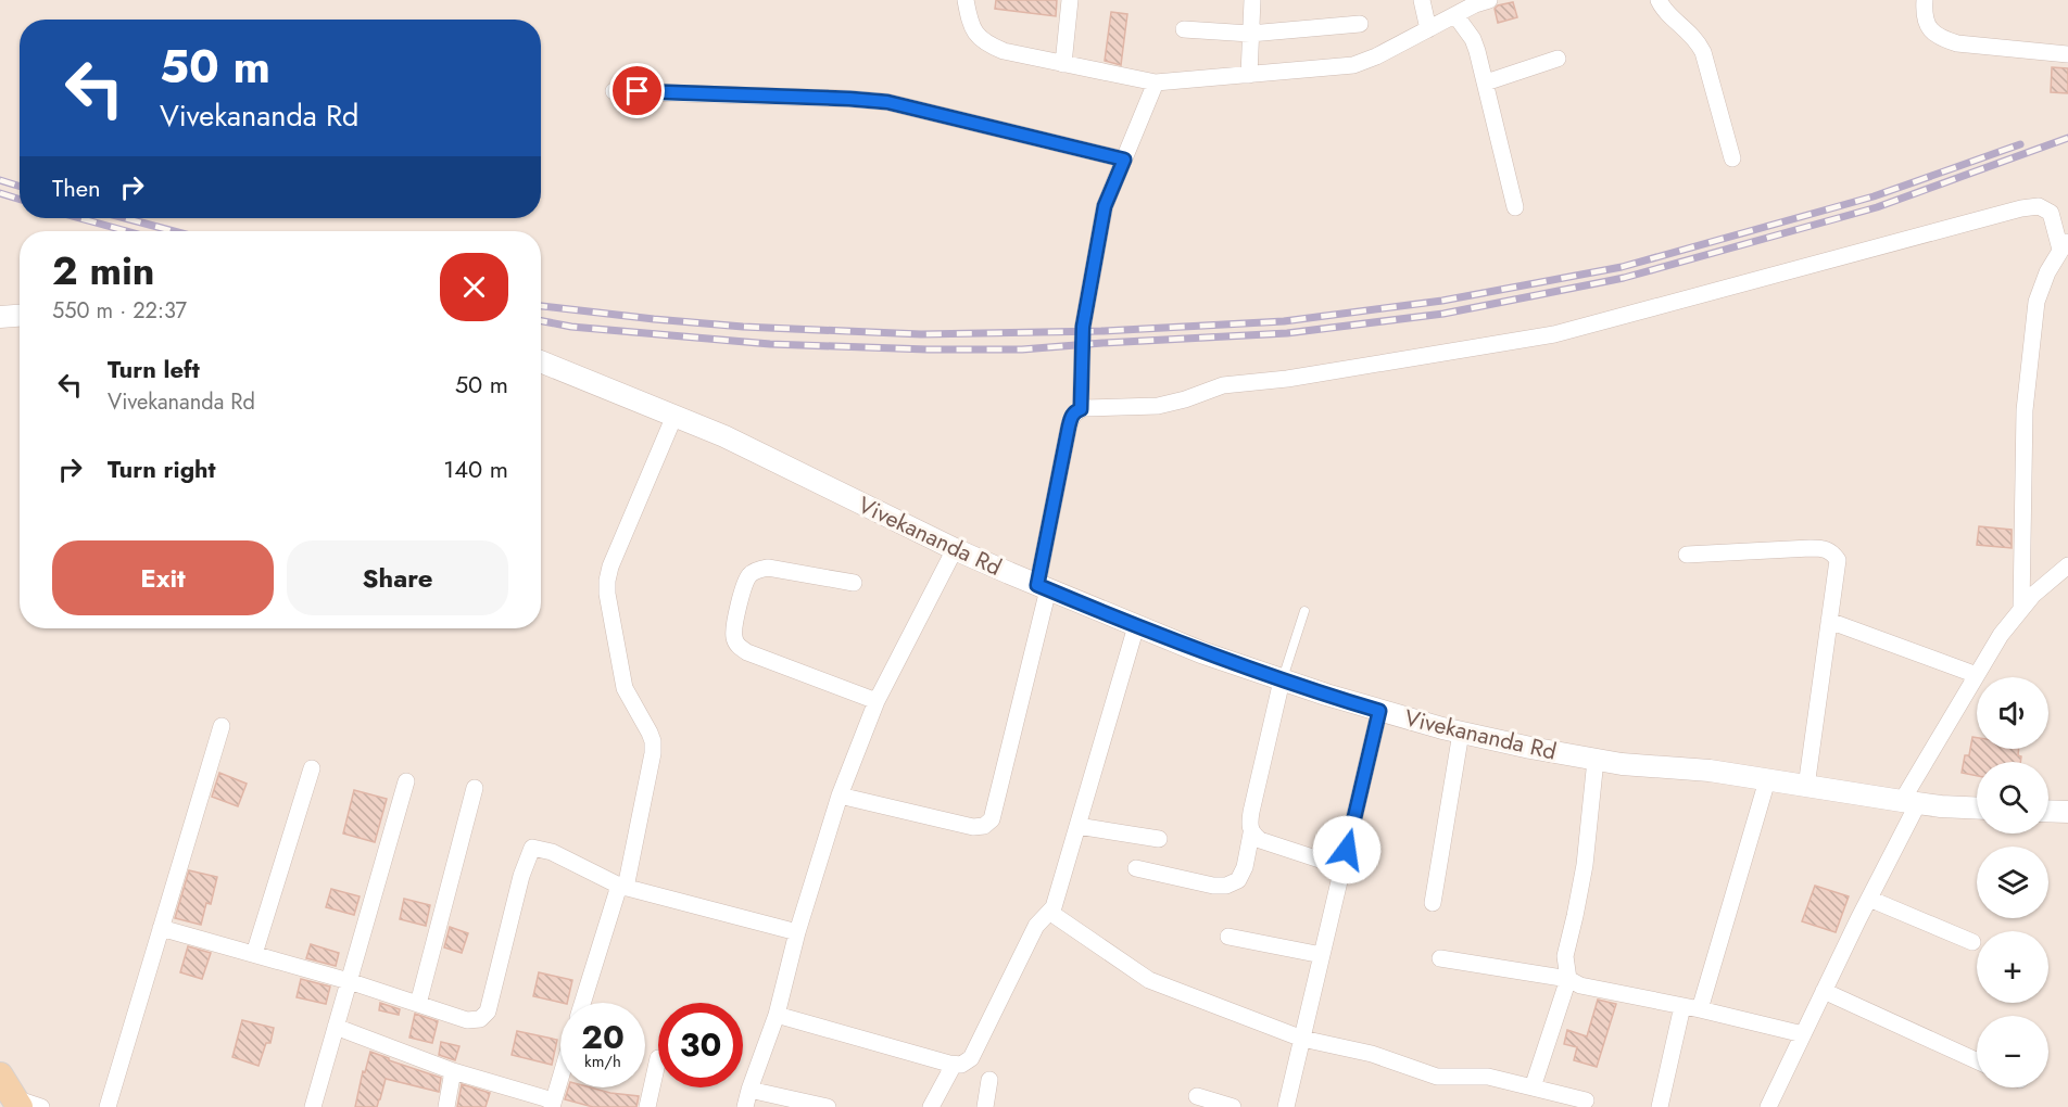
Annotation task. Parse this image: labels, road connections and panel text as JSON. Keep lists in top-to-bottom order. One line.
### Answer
{"streets":{"street":["Vivekananda Rd"]},"page":{"turn":["50 m","Vivekananda Rd"],"then":"Then","heading":["2 min","550 m · 22:37"],"list":[{"name":"Turn left","note":"Vivekananda Rd","value":"50 m"},{"name":"Turn right","value":"140 m"}],"buttons":["Exit","Share"],"map_buttons":["+","−"],"speed":"20 km/h","limit":"30"}}
